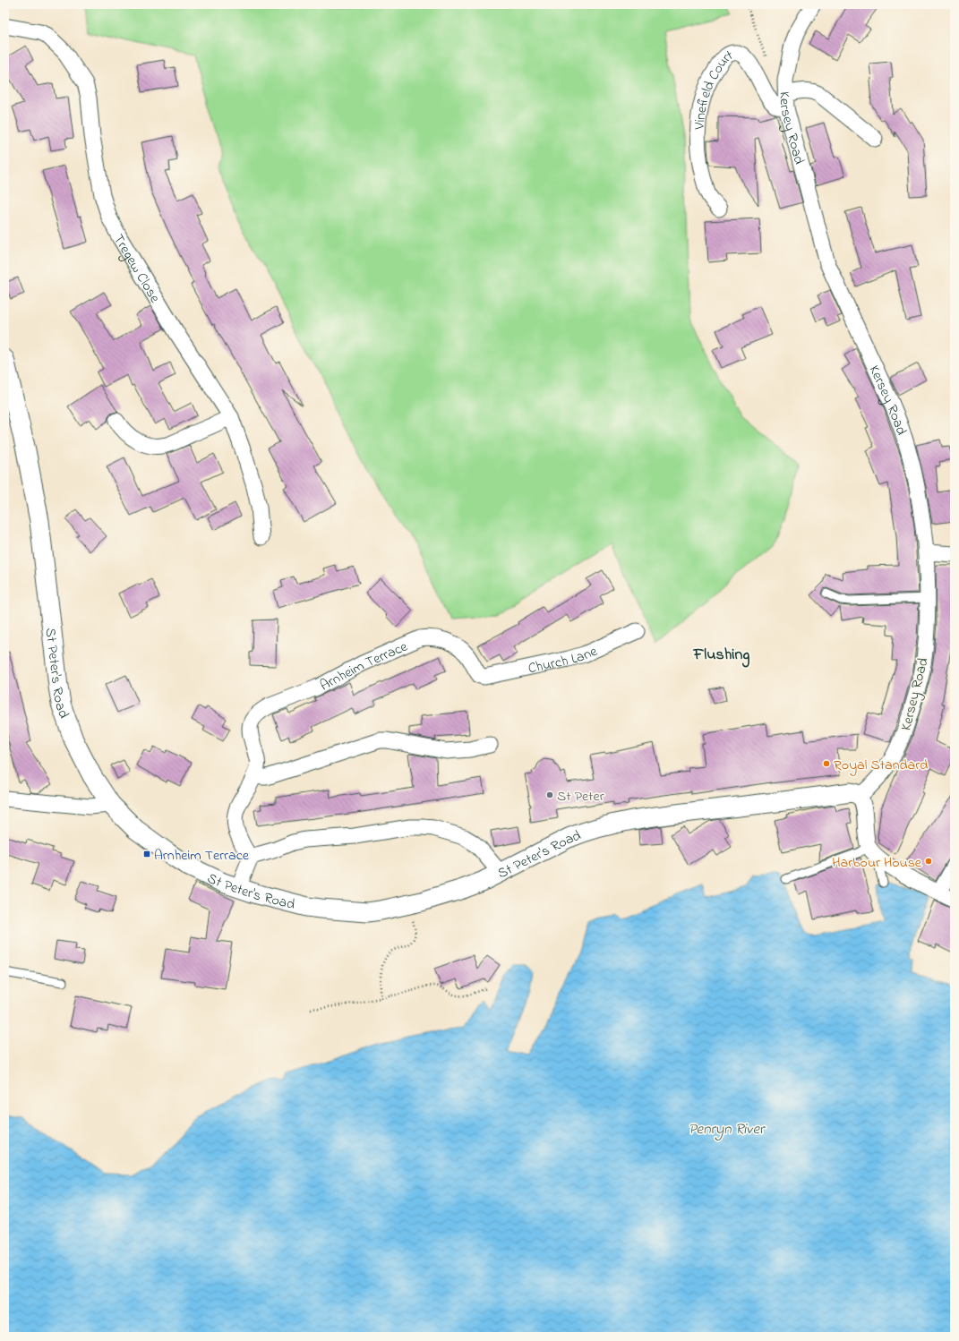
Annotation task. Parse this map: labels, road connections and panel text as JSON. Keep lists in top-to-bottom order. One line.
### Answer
{"streets":{"street":["Vinefield Court","Kersey Road","Tregew Close","Church Lane","Arnheim Terrace","St Peter's Road"]},"crossings":[["Vinefield Court","Kersey Road"],["Kersey Road","St Peter's Road"],["Church Lane","Arnheim Terrace"]],"districts":["Flushing"],"water":["Penryn River"],"places":{"other":["Royal Standard","St Peter","Harbour House"],"transit":["Arnheim Terrace"]}}
